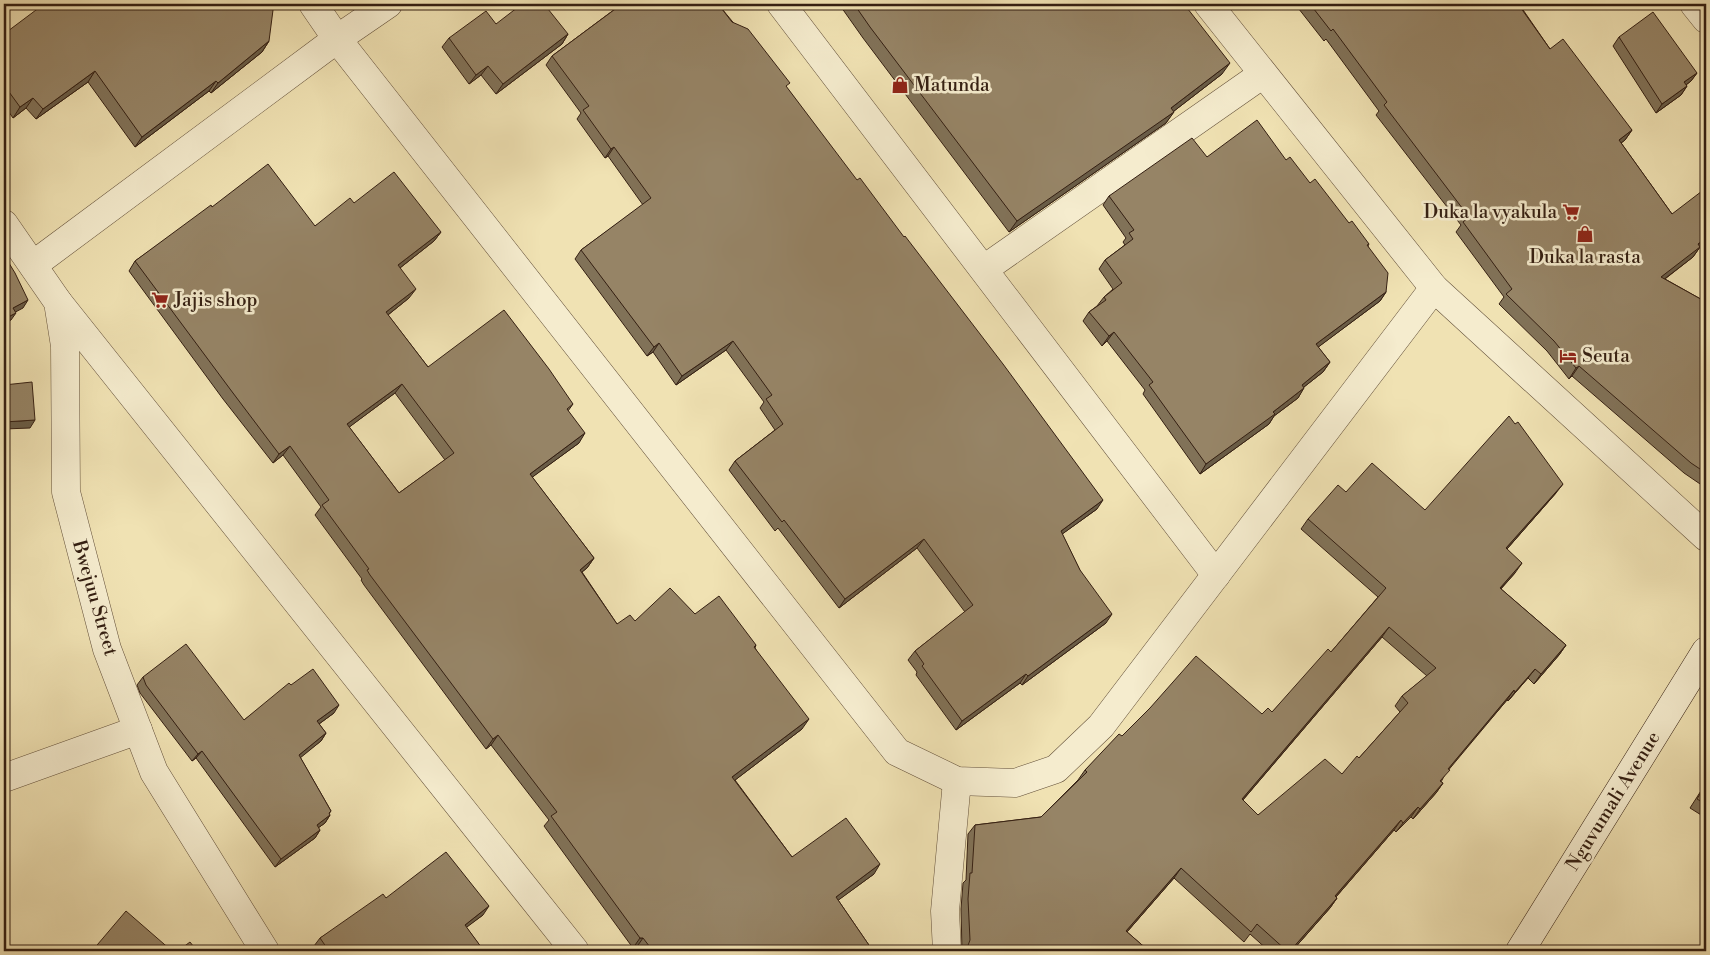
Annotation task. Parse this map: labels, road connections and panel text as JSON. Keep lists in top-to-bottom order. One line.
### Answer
{"streets":{"street":["Bwejuu Street","Nguvumali Avenue"]},"places":{"shop":["Matunda","Duka la rasta"],"supermarket":["Duka la vyakula","Jajis shop"],"hotel":["Seuta"]}}
